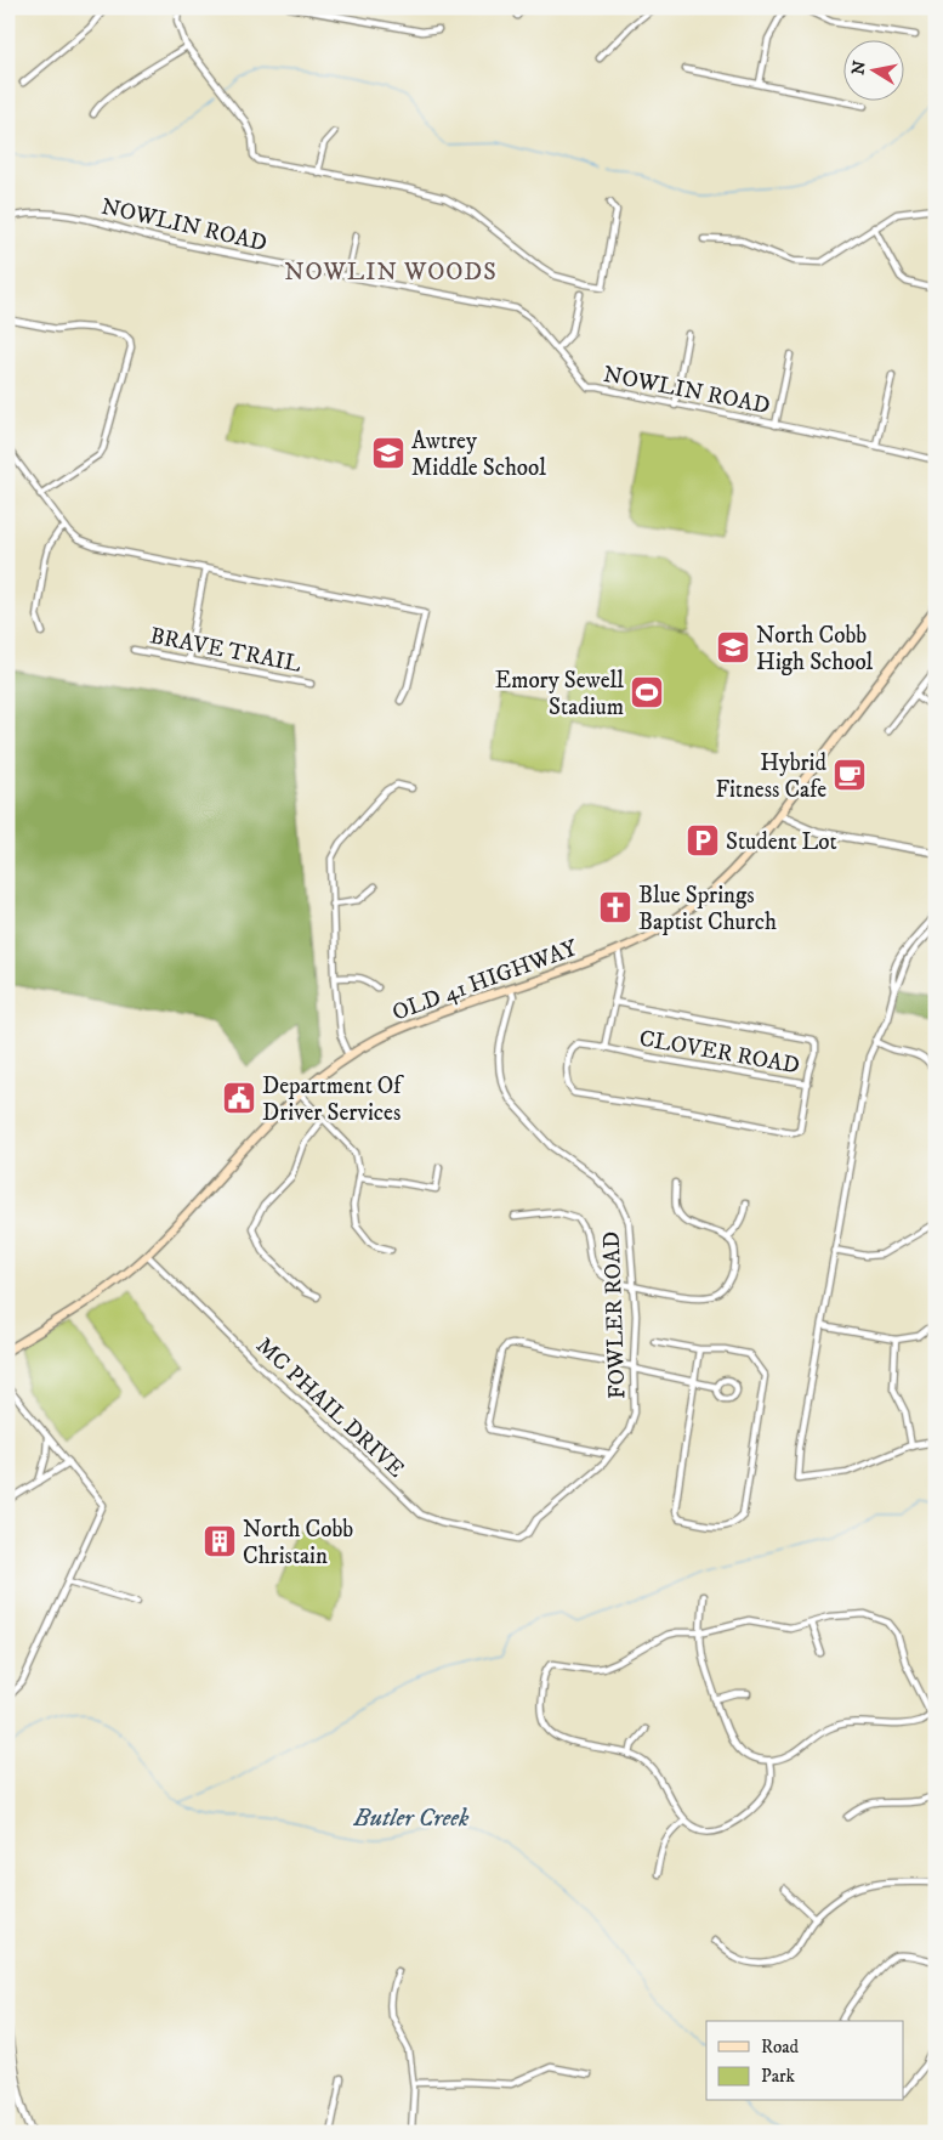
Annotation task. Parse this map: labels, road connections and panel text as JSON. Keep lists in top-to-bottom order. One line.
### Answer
{"streets":{"main road":["OLD 41 HIGHWAY"],"street":["NOWLIN ROAD","BRAVE TRAIL","CLOVER ROAD","FOWLER ROAD","MC PHAIL DRIVE"]},"crossings":[["OLD 41 HIGHWAY","CLOVER ROAD"],["OLD 41 HIGHWAY","FOWLER ROAD"],["OLD 41 HIGHWAY","MC PHAIL DRIVE"],["FOWLER ROAD","MC PHAIL DRIVE"]],"districts":["NOWLIN WOODS"],"water":["Butler Creek"],"places":{"school or university":["Awtrey Middle School","North Cobb High School"],"sports":["Emory Sewell Stadium"],"cafe":["Hybrid Fitness Cafe"],"parking":["Student Lot"],"church":["Blue Springs Baptist Church"],"public building":["Department Of Driver Services"],"building":["North Cobb Christain"]},"legend":["Road","Park"],"north":"left"}
